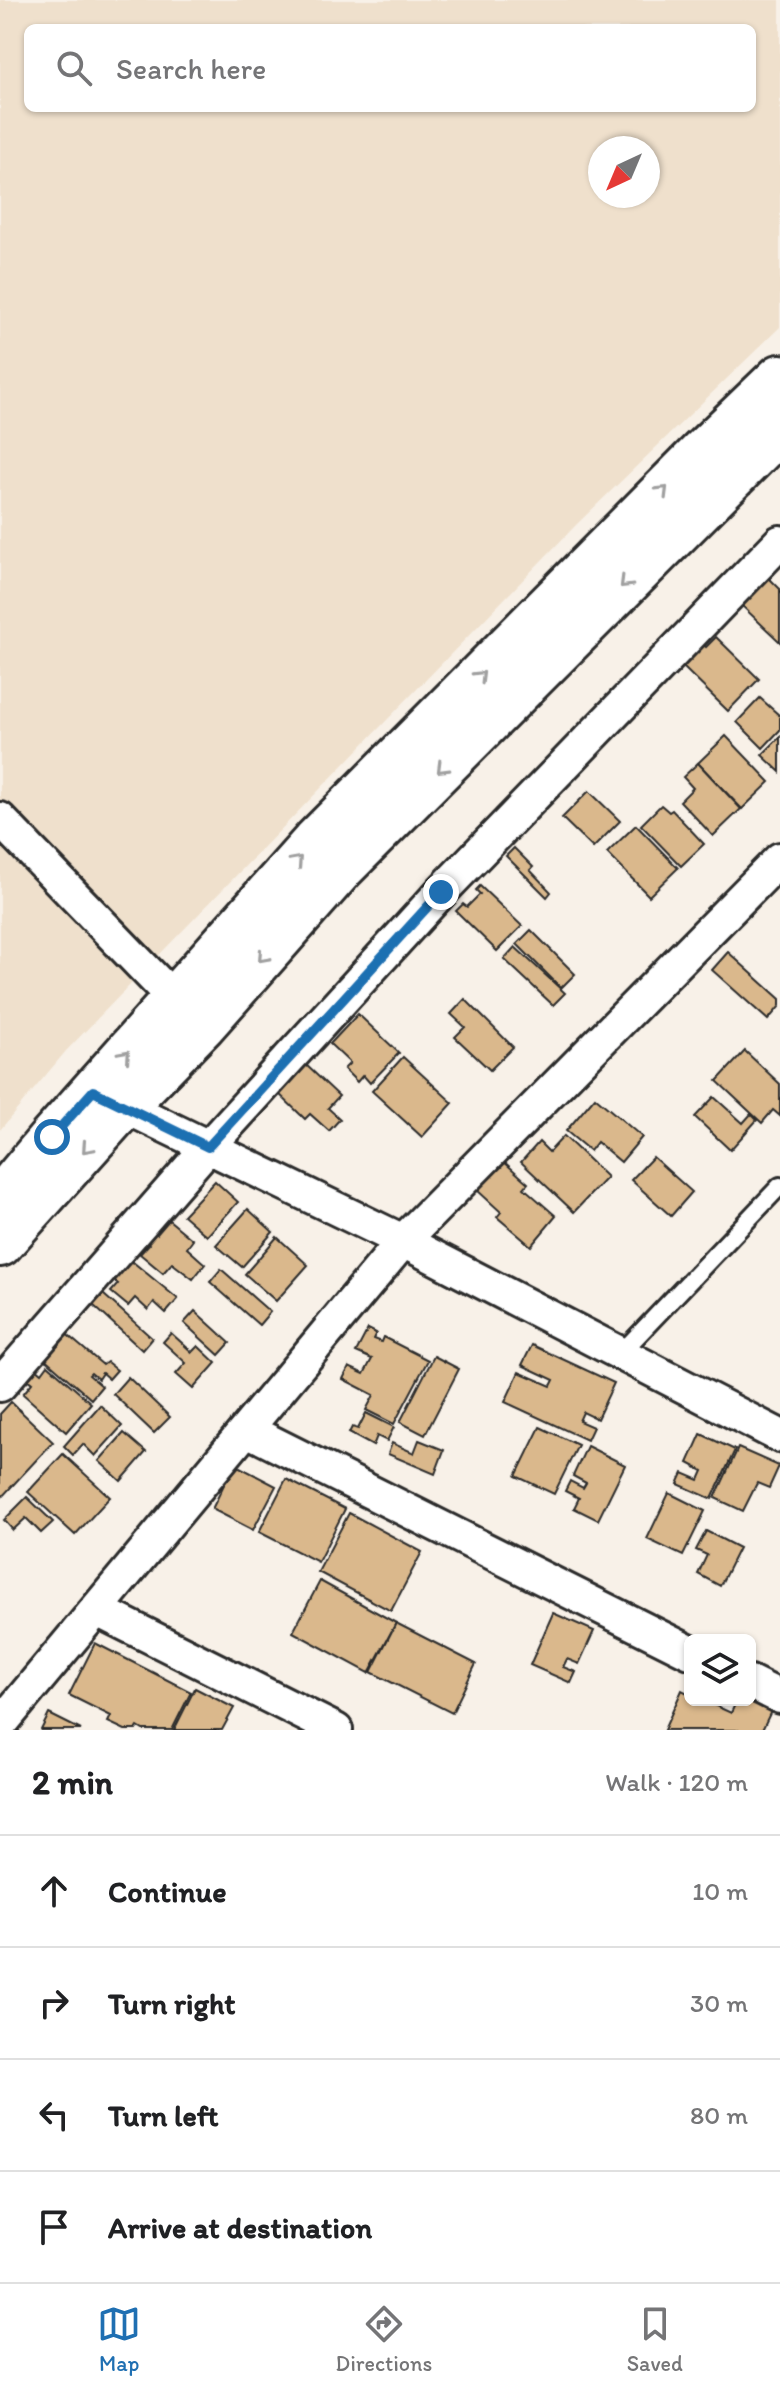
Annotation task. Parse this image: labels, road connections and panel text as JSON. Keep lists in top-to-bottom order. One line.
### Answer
{"north":"bottom left","page":{"search":"Search here","heading":["2 min","Walk · 120 m"],"list":[["Continue","10 m"],["Turn right","30 m"],["Turn left","80 m"],"Arrive at destination"],"nav":["Map","Directions","Saved"]}}
